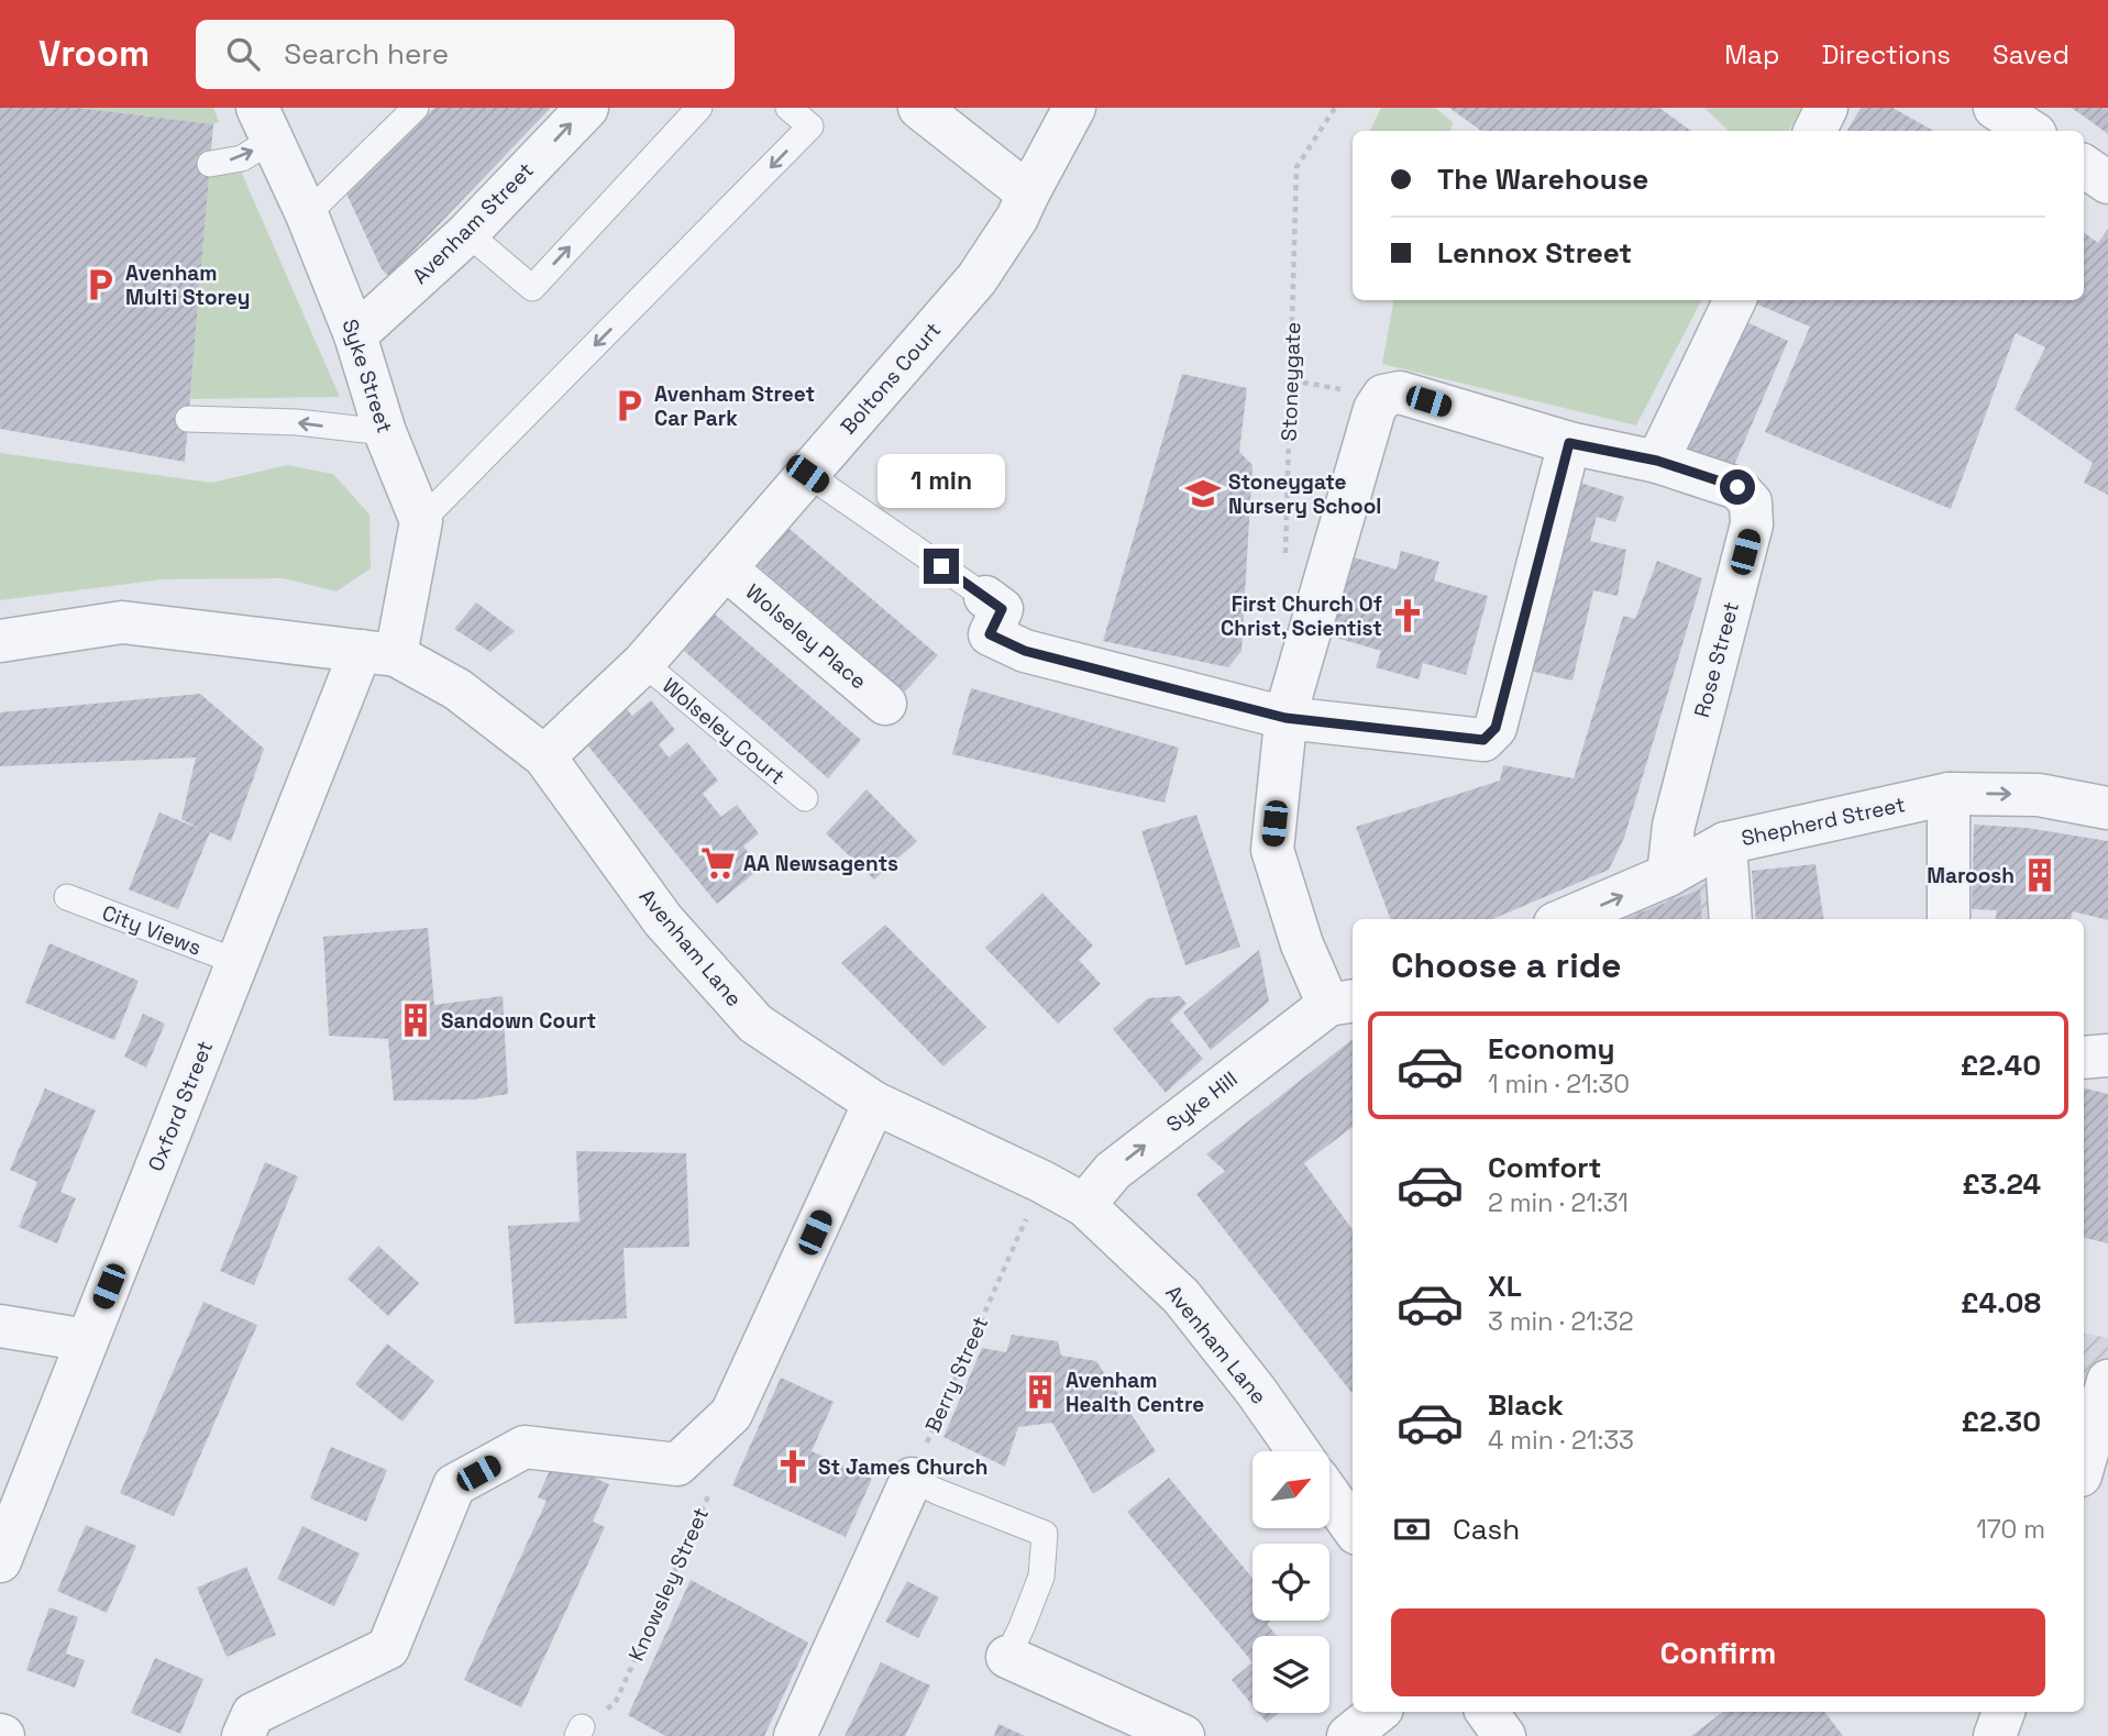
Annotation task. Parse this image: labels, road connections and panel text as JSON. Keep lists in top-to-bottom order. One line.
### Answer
{"streets":{"street":["Avenham Street","Syke Street","Boltons Court","Wolseley Place","Rose Street","Shepherd Street","Avenham Lane","Syke Hill","Oxford Street"],"lane":["Wolseley Court","City Views"],"path":["Stoneygate","Berry Street","Knowsley Street"]},"crossings":[["Avenham Street","Syke Street"],["Boltons Court","Wolseley Place"],["Boltons Court","Wolseley Court"],["Boltons Court","Avenham Lane"],["Rose Street","Shepherd Street"],["City Views","Oxford Street"],["Avenham Lane","Syke Hill"],["Avenham Lane","Oxford Street"],["Avenham Lane","Berry Street"]],"one_way":["Avenham Street","Shepherd Street","Syke Hill"],"places":{"parking":["Avenham Multi Storey","Avenham Street Car Park"],"school or university":["Stoneygate Nursery School"],"church":["First Church Of Christ, Scientist","St James Church"],"supermarket":["AA Newsagents"],"building":["Maroosh","Sandown Court","Avenham Health Centre"]},"north":"top right","page":{"header":"Vroom","search":"Search here","nav":["Map","Directions","Saved"],"banner":["The Warehouse","Lennox Street"],"bubble":"1 min","heading":"Choose a ride","list":[{"name":"Economy","note":"1 min · 21:30","value":"£2.40"},{"name":"Comfort","note":"2 min · 21:31","value":"£3.24"},{"name":"XL","note":"3 min · 21:32","value":"£4.08"},{"name":"Black","note":"4 min · 21:33","value":"£2.30"}],"pay":["Cash","170 m"],"buttons":"Confirm"}}
